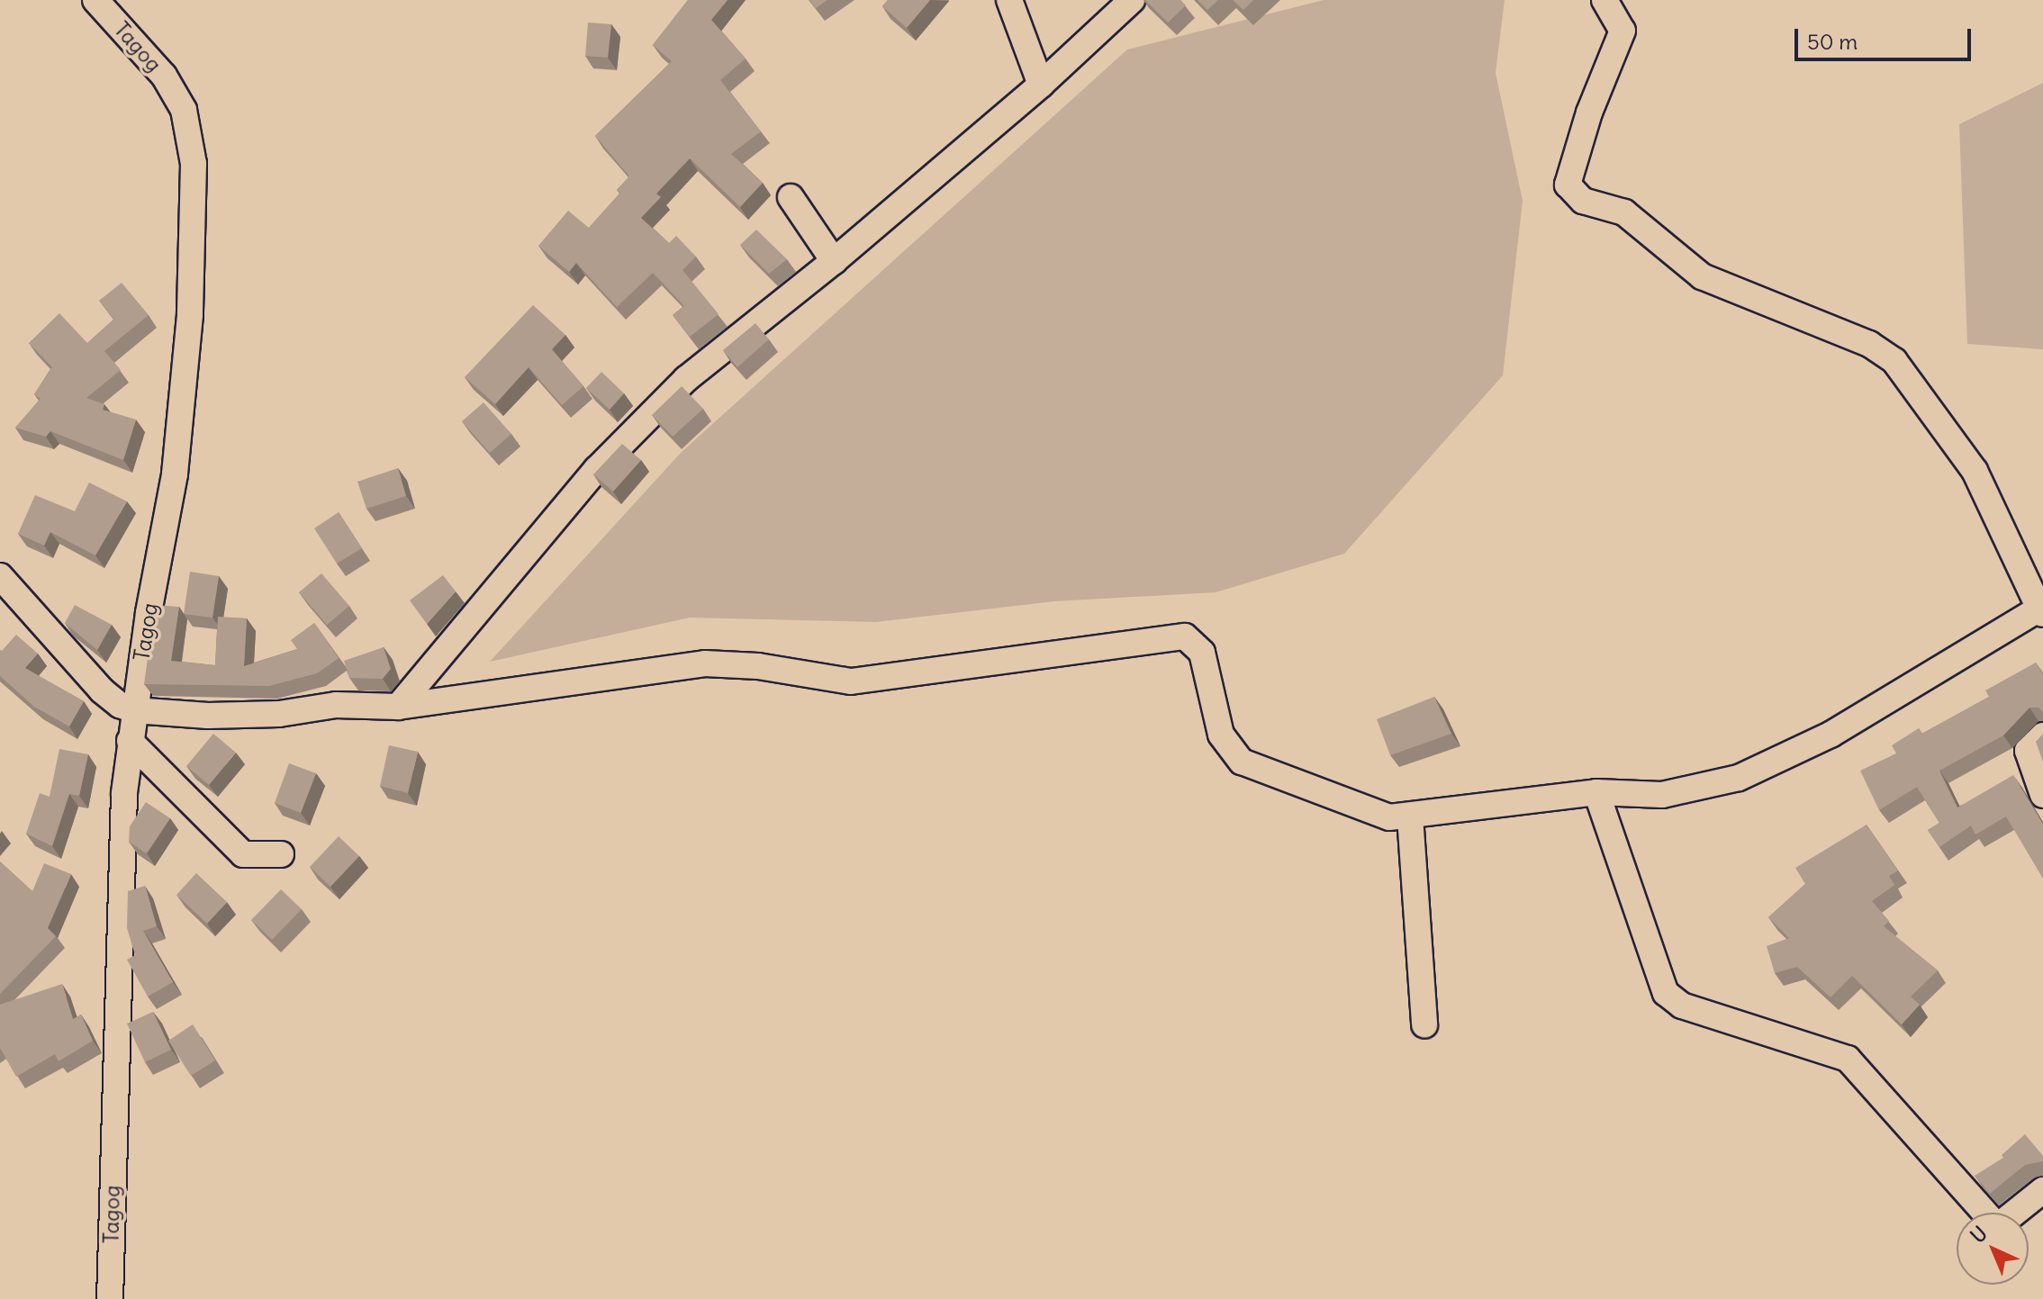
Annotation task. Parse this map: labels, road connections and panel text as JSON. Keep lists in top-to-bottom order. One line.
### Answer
{"streets":{"street":["Tagog"]},"scale_bar":"50 m","north":"top left"}
